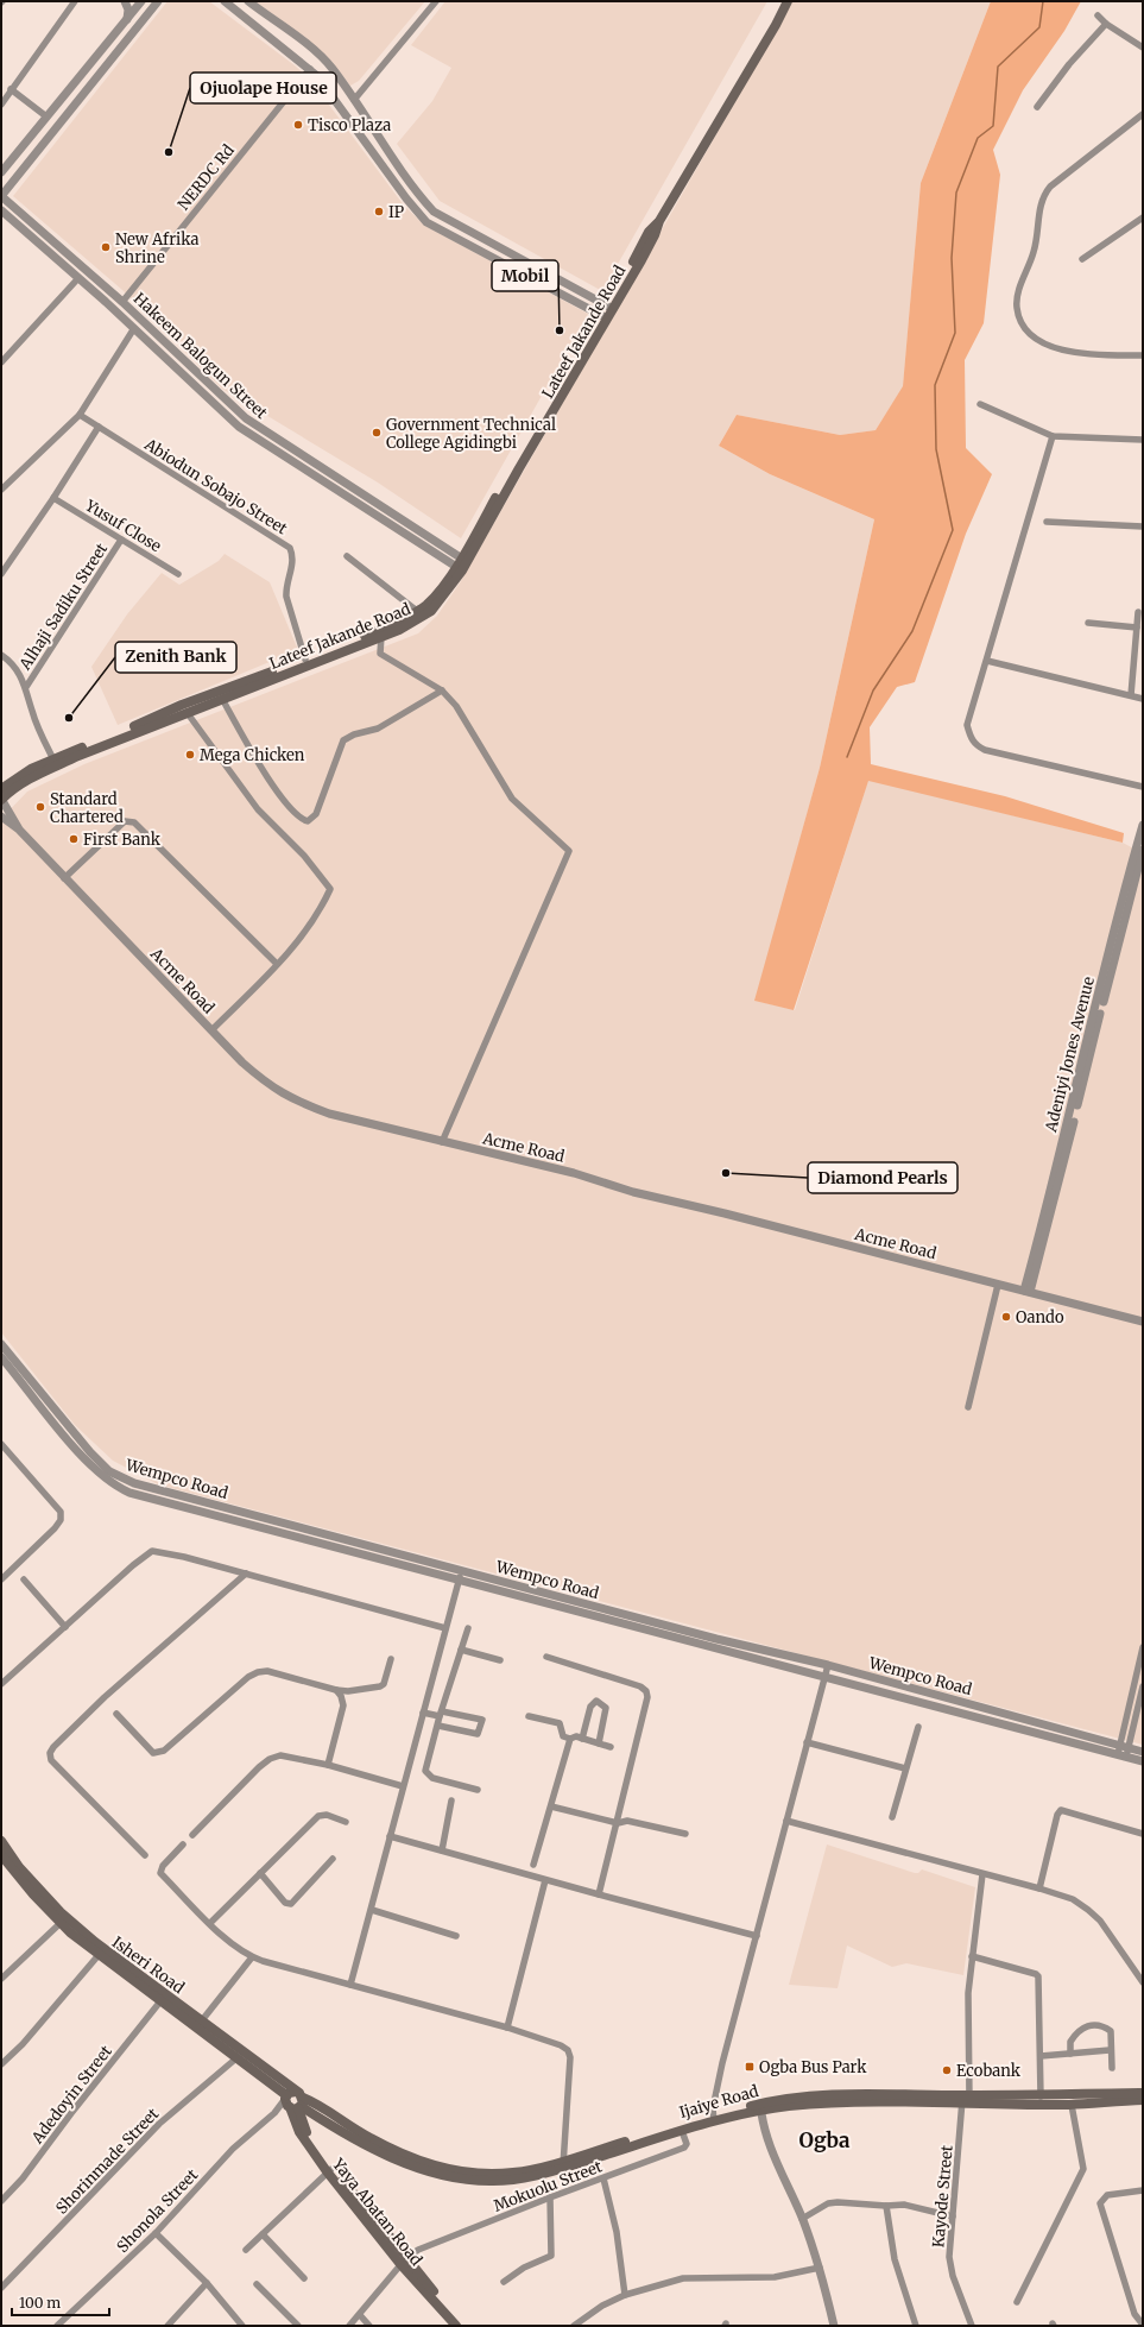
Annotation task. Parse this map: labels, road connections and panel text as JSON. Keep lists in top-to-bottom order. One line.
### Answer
{"streets":{"main road":["Lateef Jakande Road","Isheri Road","Ijaiye Road","Yaya Abatan Road"],"street":["NERDC Rd","Hakeem Balogun Street","Abiodun Sobajo Street","Yusuf Close","Alhaji Sadiku Street","Acme Road","Adeniyi Jones Avenue","Wempco Road","Adedoyin Street","Shorinmade Street","Mokuolu Street","Kayode Street","Shonola Street"]},"crossings":[["NERDC Rd","Hakeem Balogun Street"],["Lateef Jakande Road","Hakeem Balogun Street"],["Lateef Jakande Road","Abiodun Sobajo Street"],["Hakeem Balogun Street","Abiodun Sobajo Street"],["Yusuf Close","Alhaji Sadiku Street"],["Acme Road","Adeniyi Jones Avenue"],["Isheri Road","Adedoyin Street"],["Isheri Road","Ijaiye Road"],["Isheri Road","Shorinmade Street"],["Isheri Road","Shonola Street"],["Isheri Road","Yaya Abatan Road"],["Ijaiye Road","Mokuolu Street"],["Ijaiye Road","Kayode Street"],["Mokuolu Street","Yaya Abatan Road"],["Shonola Street","Yaya Abatan Road"]],"districts":["Ogba"],"places":{"other":["Tisco Plaza","Ojuolape House","IP","New Afrika Shrine","Mobil","Government Technical College Agidingbi","Zenith Bank","Mega Chicken","Standard Chartered","First Bank","Diamond Pearls","Oando","Ecobank"],"transit":["Ogba Bus Park"]},"scale_bar":"100 m"}
